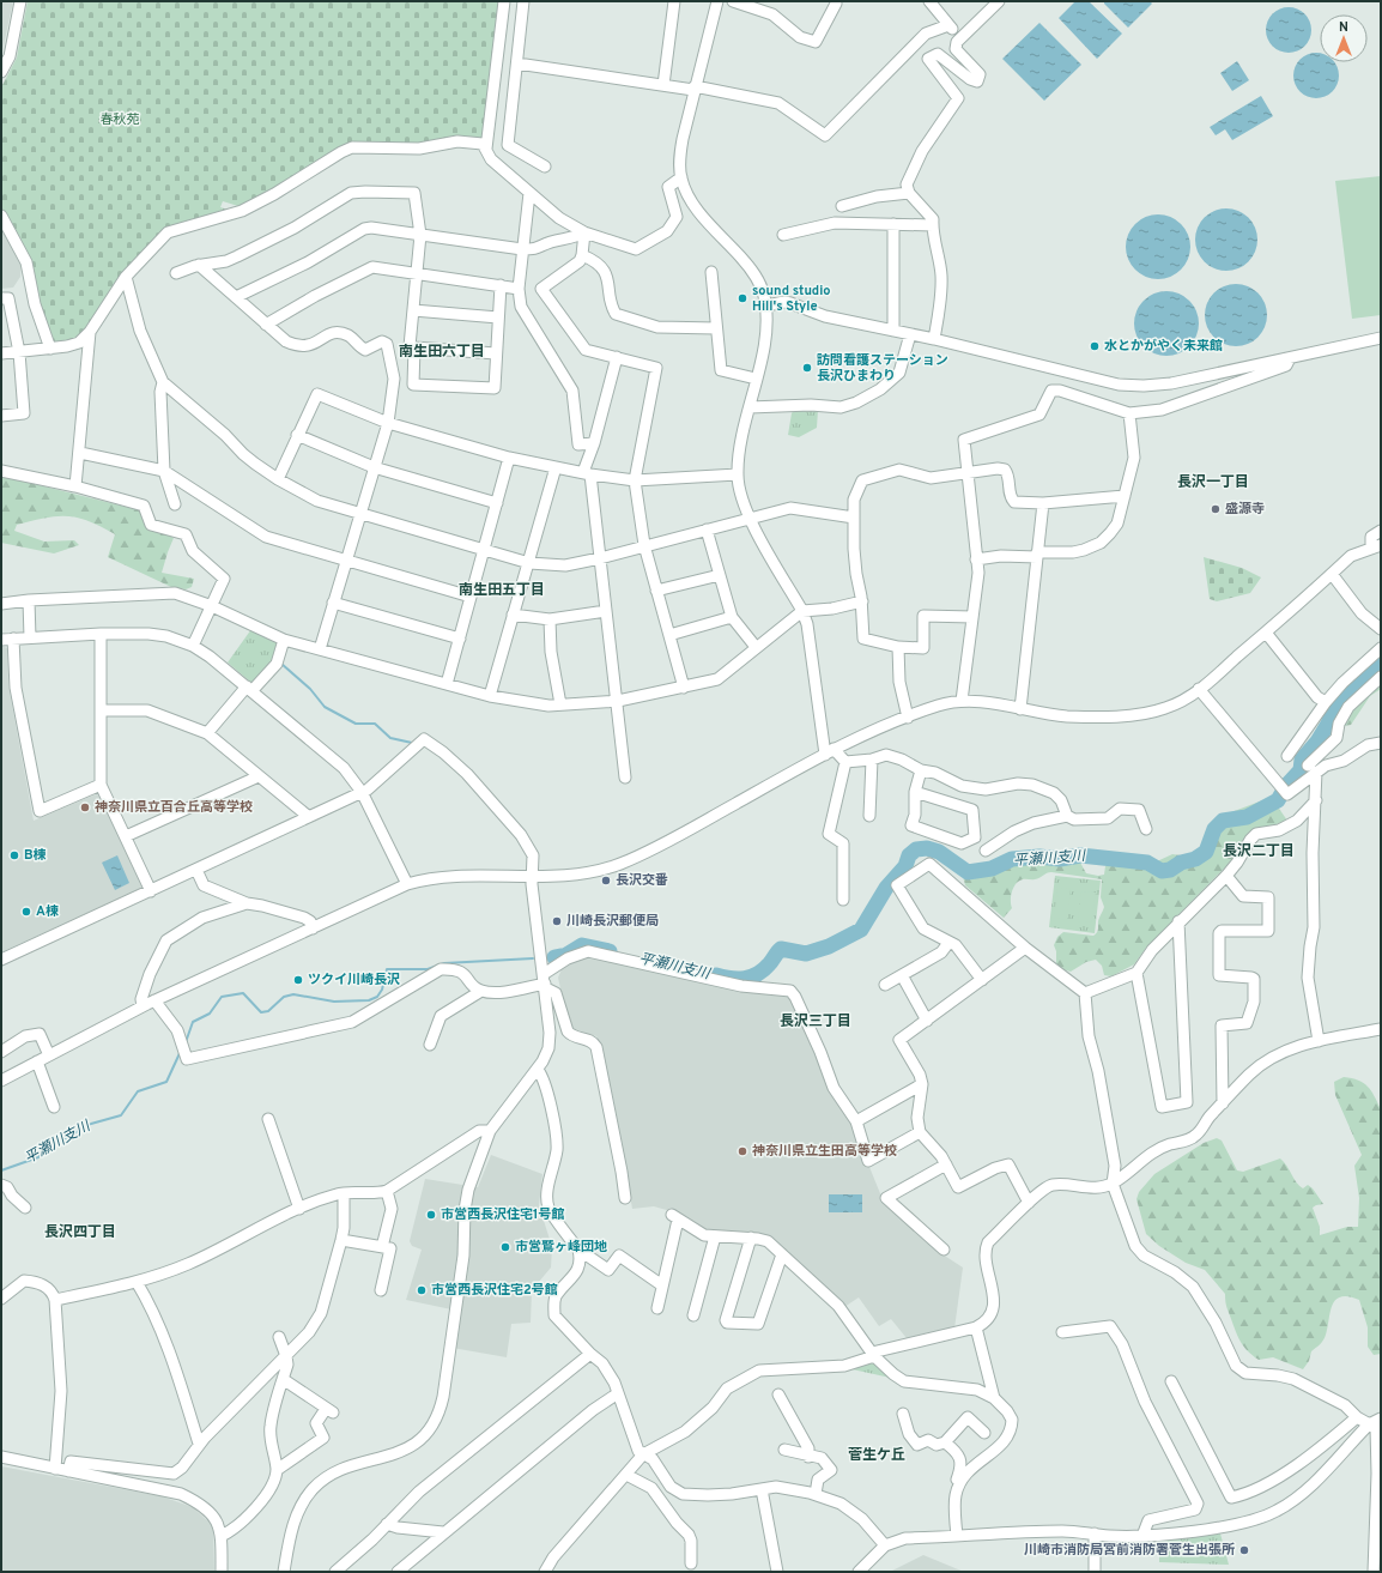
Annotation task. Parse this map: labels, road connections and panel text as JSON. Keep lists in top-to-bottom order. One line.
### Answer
{"districts":["南生田六丁目","長沢一丁目","南生田五丁目","長沢二丁目","長沢三丁目","長沢四丁目","菅生ケ丘"],"water":["平瀬川支川"],"parks":["春秋苑"],"places":["sound studio Hill's Style","水とかがやく未来館","訪問看護ステーション 長沢ひまわり","盛源寺","神奈川県立百合丘高等学校","B棟","長沢交番","A棟","川崎長沢郵便局","ツクイ川崎長沢","神奈川県立生田高等学校","市営西長沢住宅1号館","市営鷲ヶ峰団地","市営西長沢住宅2号館","川崎市消防局宮前消防署菅生出張所"],"north":"top"}
